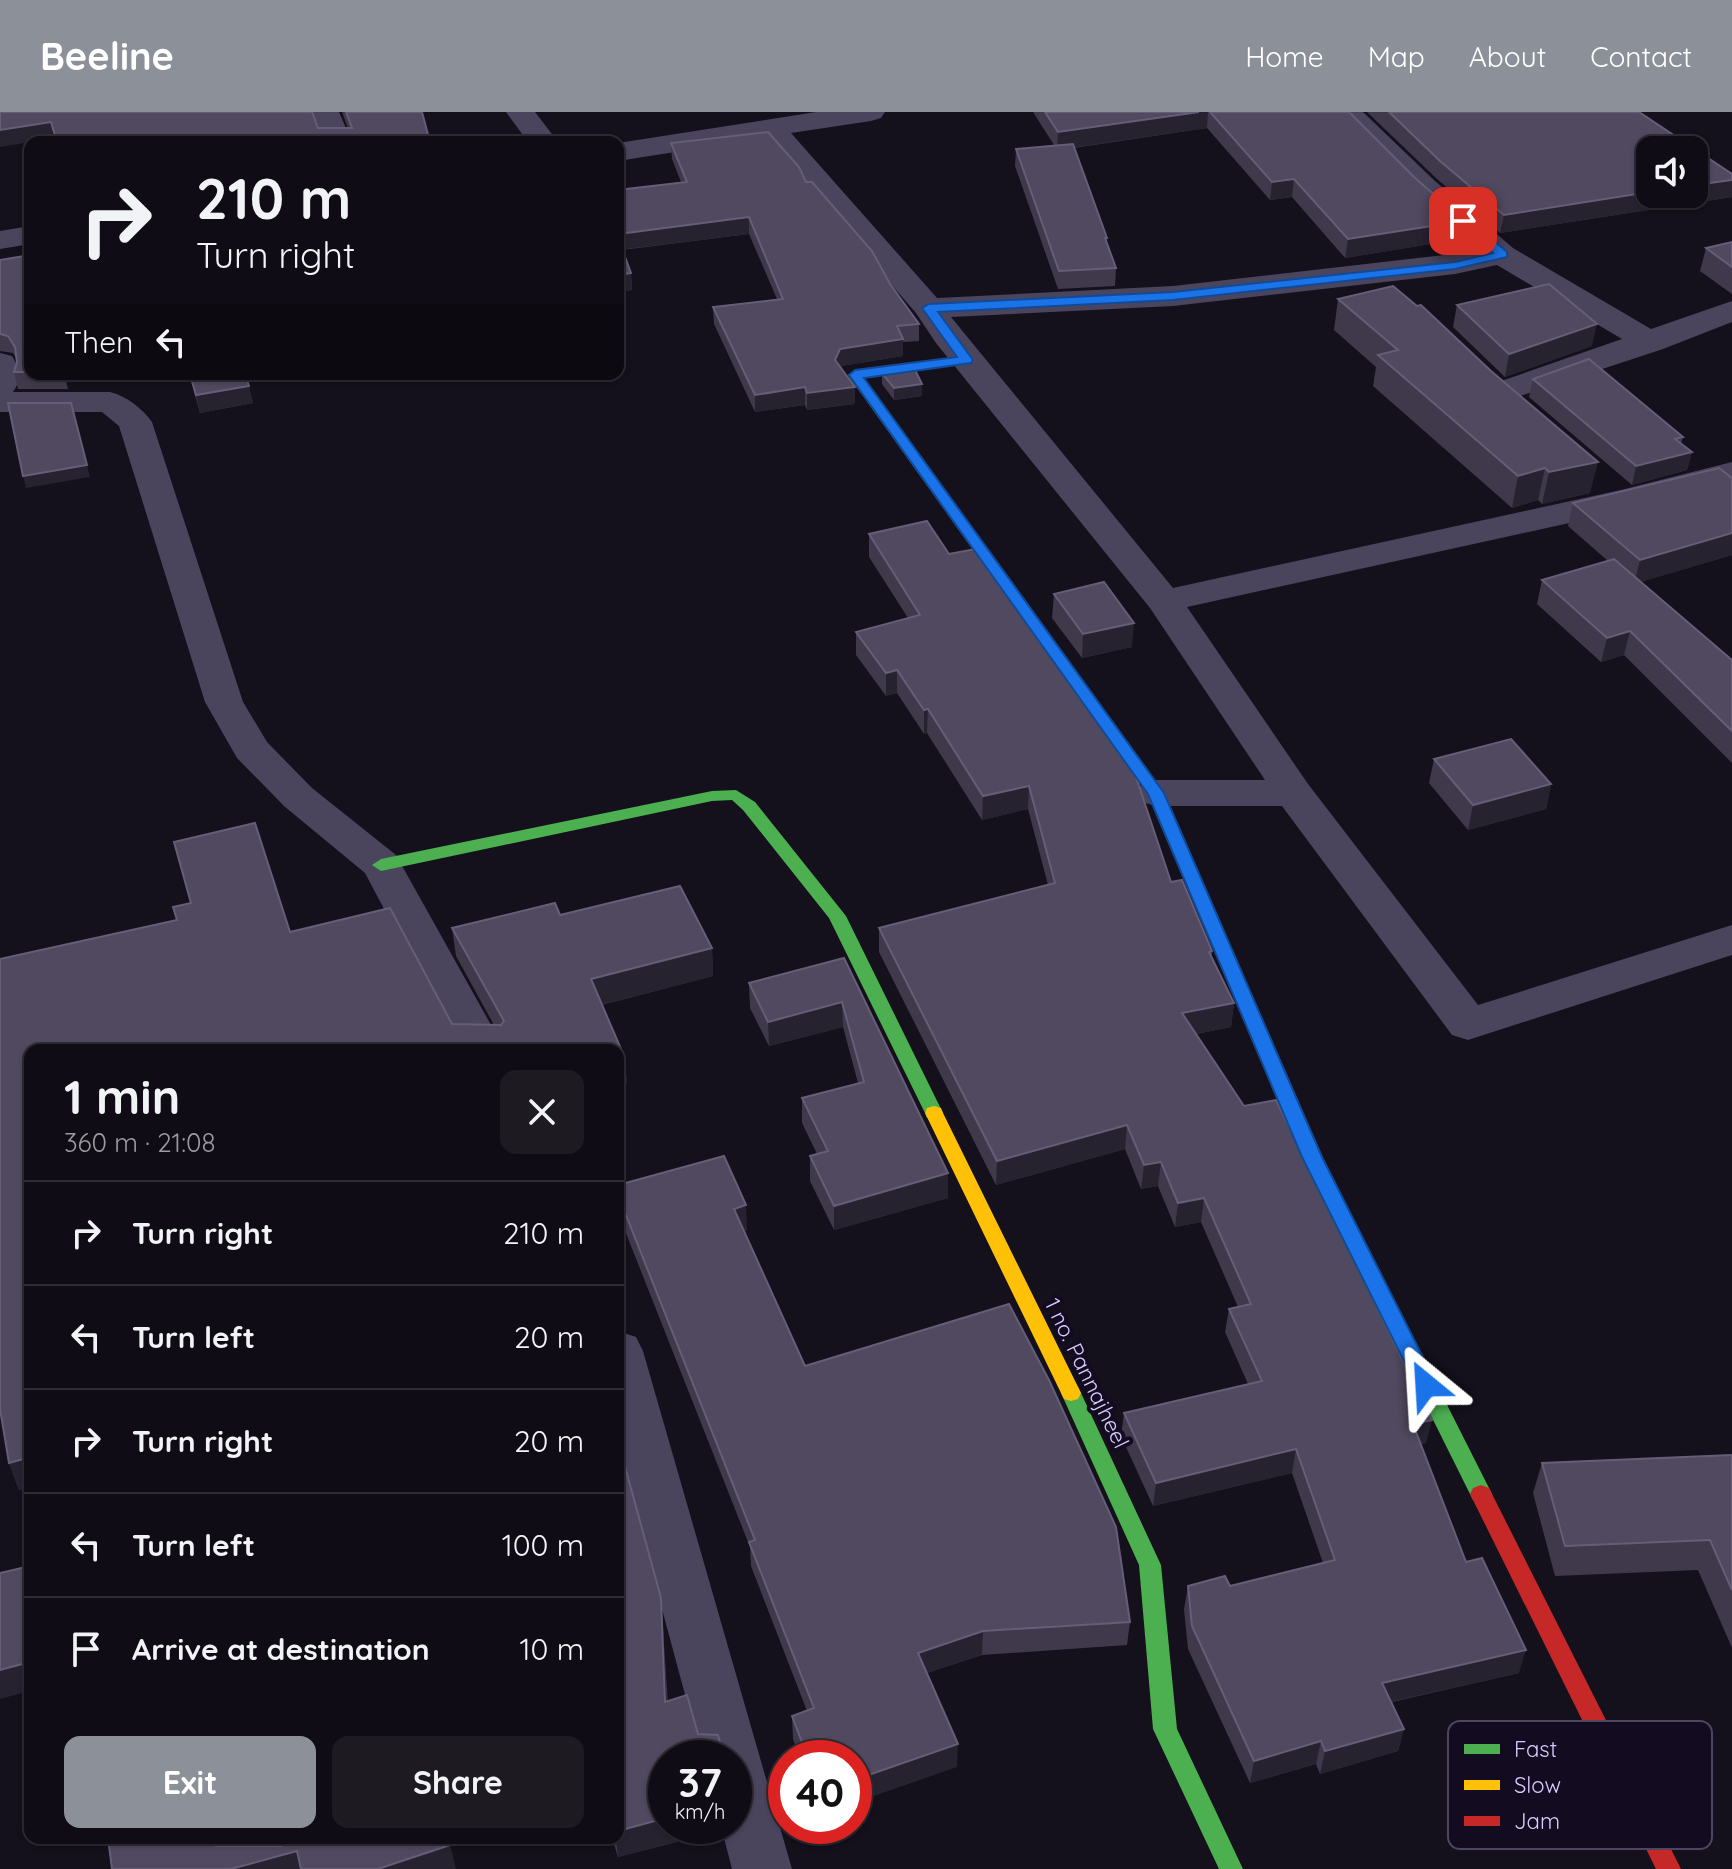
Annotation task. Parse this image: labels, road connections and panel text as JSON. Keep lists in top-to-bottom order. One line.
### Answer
{"streets":{"street":["1 no. Pannajheel"]},"legend":["Fast","Slow","Jam"],"page":{"header":"Beeline","nav":["Home","Map","About","Contact"],"turn":["210 m","Turn right"],"then":"Then","heading":["1 min","360 m · 21:08"],"list":[{"name":"Turn right","value":"210 m"},{"name":"Turn left","value":"20 m"},{"name":"Turn right","value":"20 m"},{"name":"Turn left","value":"100 m"},{"name":"Arrive at destination","value":"10 m"}],"buttons":["Exit","Share"],"speed":"37 km/h","limit":"40"}}
